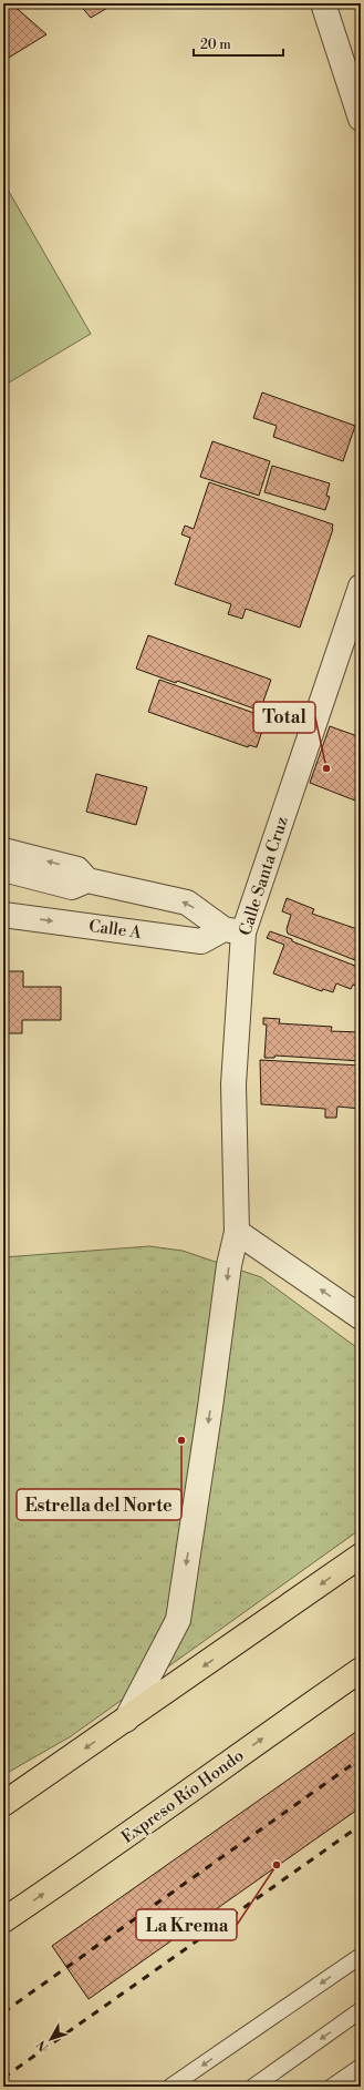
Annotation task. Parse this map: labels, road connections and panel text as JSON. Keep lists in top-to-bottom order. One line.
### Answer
{"streets":{"highway":["Expreso Río Hondo"],"street":["Calle Santa Cruz","Calle A"]},"crossings":[["Calle Santa Cruz","Calle A"]],"one_way":["Calle Santa Cruz"],"places":["Total","Estrella del Norte","La Krema"],"scale_bar":"20 m","north":"bottom left"}
